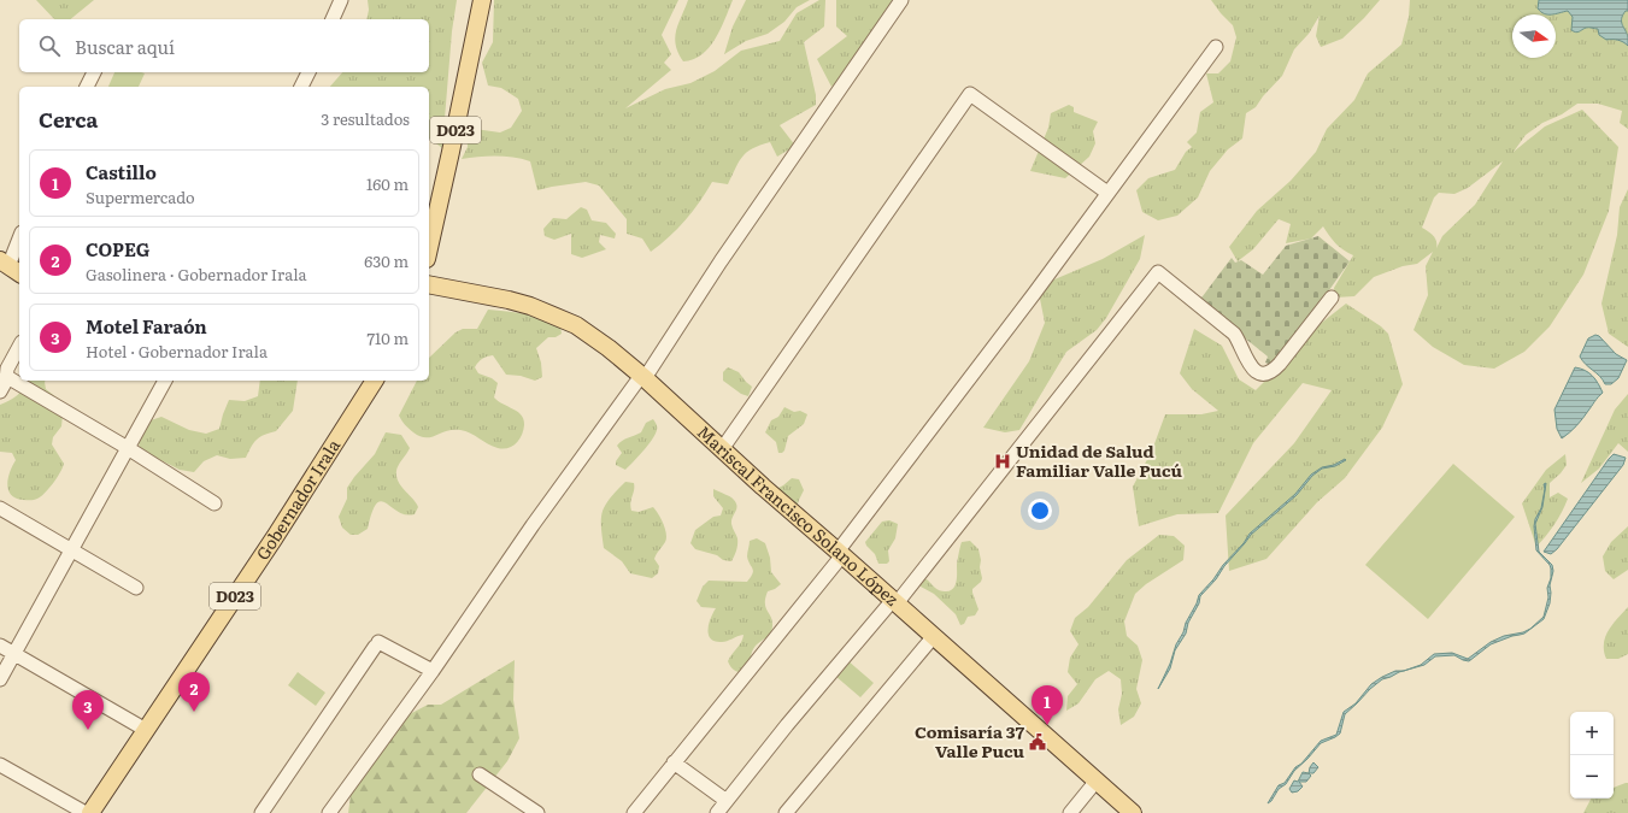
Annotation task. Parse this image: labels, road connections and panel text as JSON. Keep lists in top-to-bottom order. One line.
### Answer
{"streets":{"main road":["D023","Gobernador Irala","Mariscal Francisco Solano López"]},"places":{"hospital":["Unidad de Salud Familiar Valle Pucú"],"public building":["Comisaría 37 Valle Pucu"]},"north":"right","page":{"search":"Buscar aquí","heading":["Cerca","3 resultados"],"list":[{"mark":"1","name":"Castillo","note":"Supermercado","value":"160 m"},{"mark":"2","name":"COPEG","note":"Gasolinera · Gobernador Irala","value":"630 m"},{"mark":"3","name":"Motel Faraón","note":"Hotel · Gobernador Irala","value":"710 m"}],"pins":["2","1","3"],"map_buttons":["+","−"]}}
